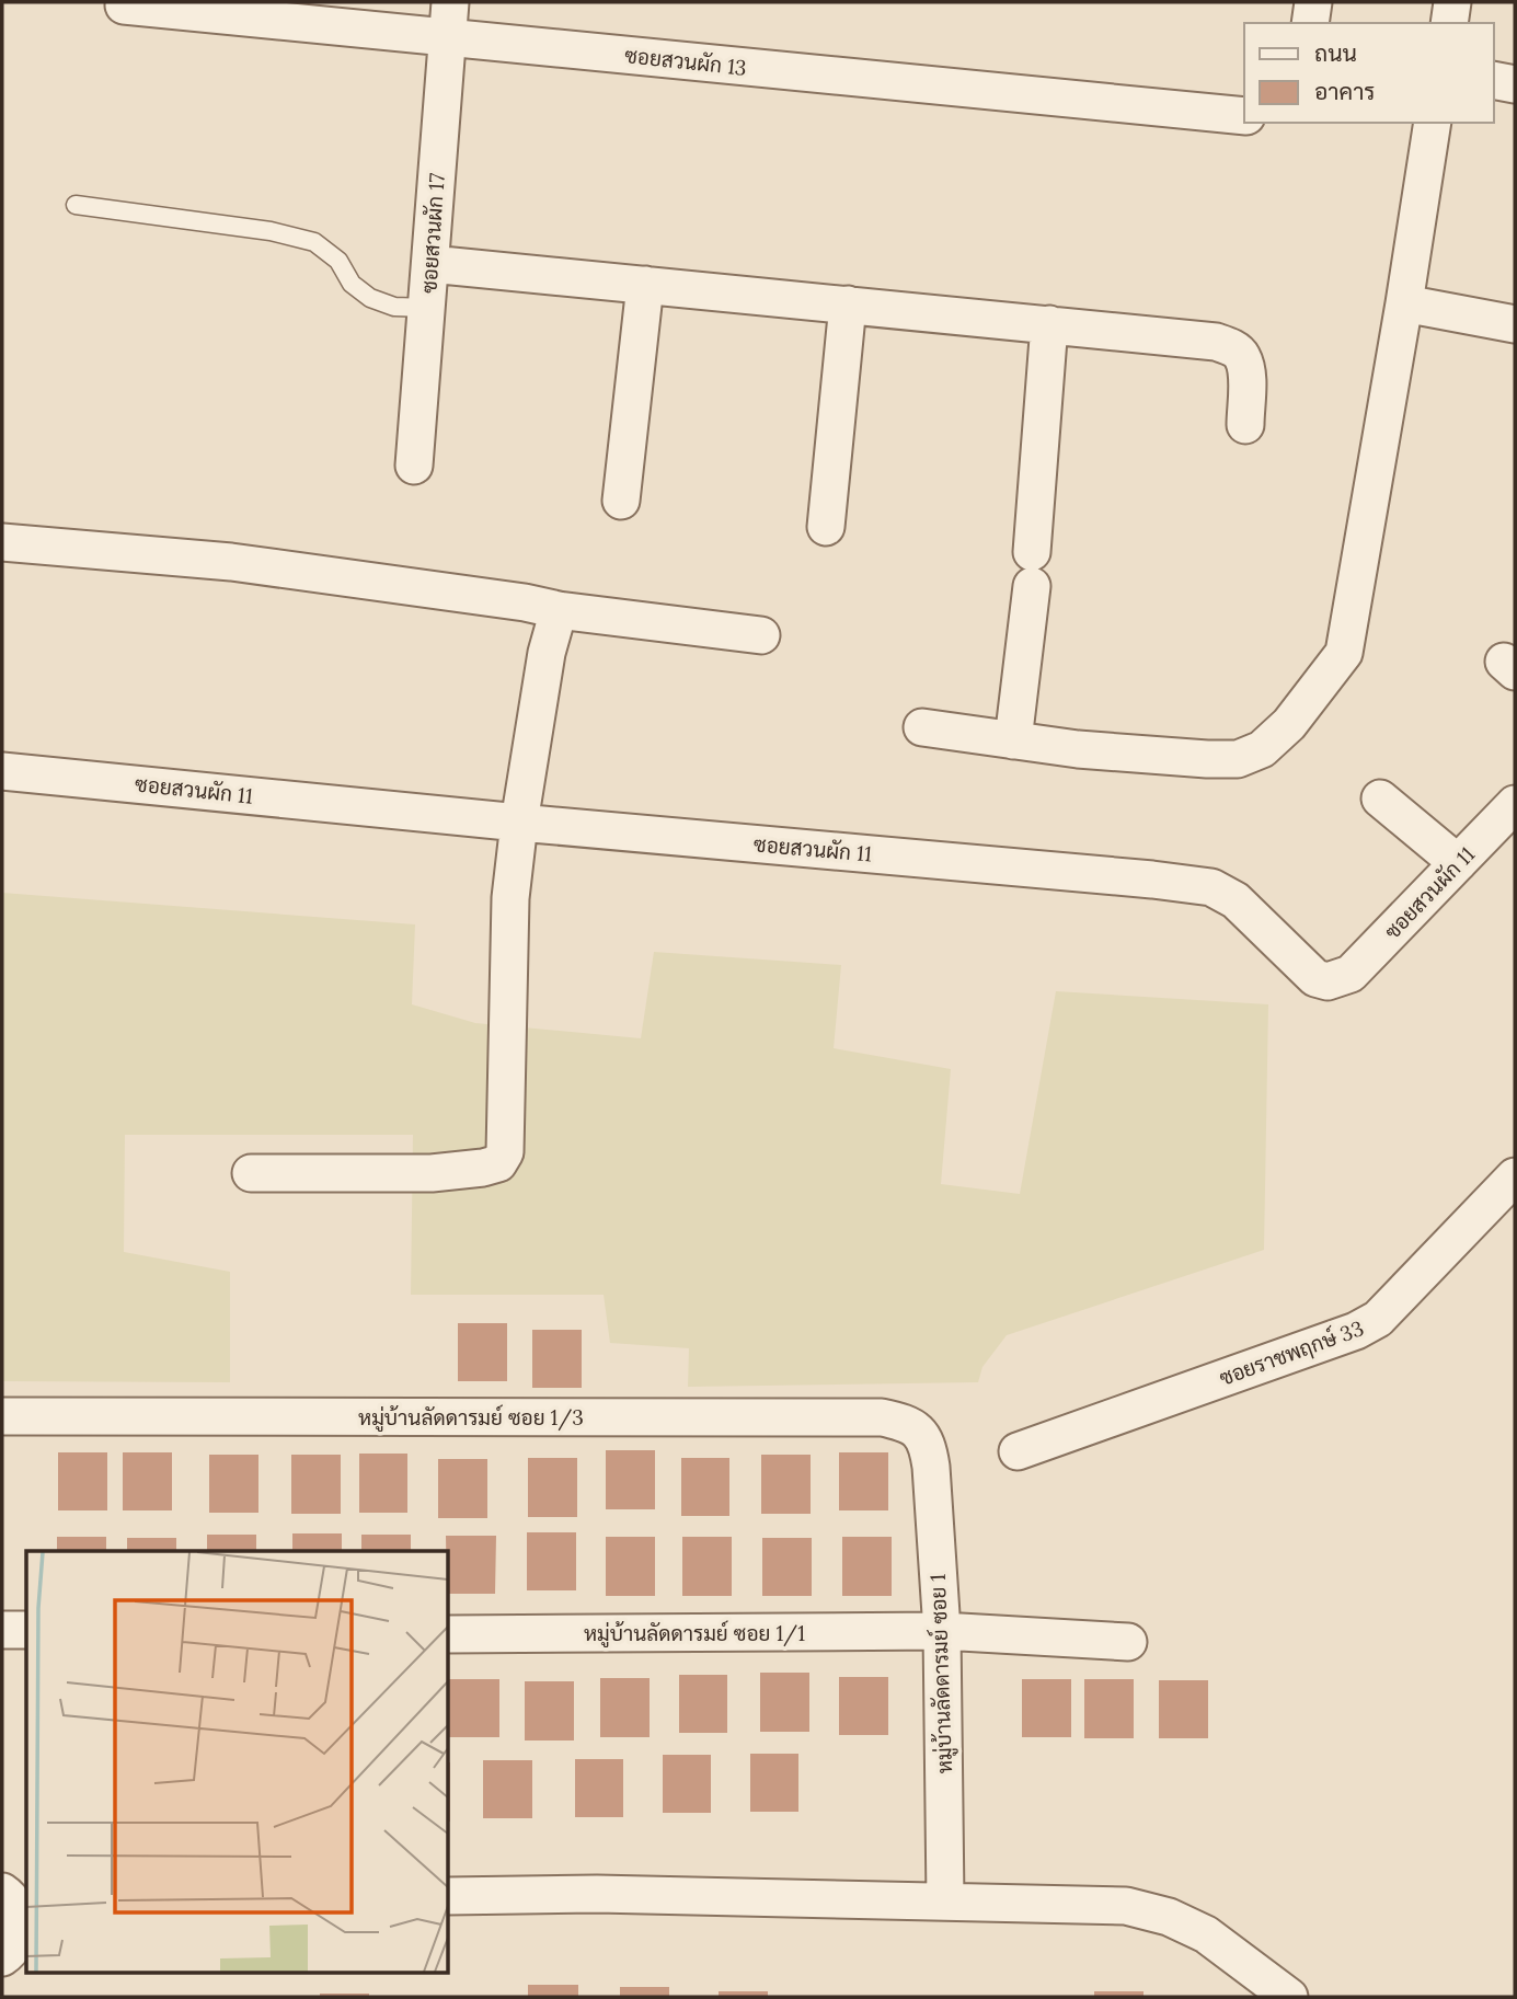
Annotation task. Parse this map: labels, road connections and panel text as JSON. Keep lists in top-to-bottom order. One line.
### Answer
{"streets":{"street":["ซอยสวนผัก 13","ซอยสวนผัก 17","ซอยสวนผัก 11","ซอยราชพฤกษ์ 33","หมู่บ้านลัดดารมย์ ซอย 1/3","หมู่บ้านลัดดารมย์ ซอย 1/1","หมู่บ้านลัดดารมย์ ซอย 1"]},"crossings":[["ซอยสวนผัก 13","ซอยสวนผัก 17"],["หมู่บ้านลัดดารมย์ ซอย 1/3","หมู่บ้านลัดดารมย์ ซอย 1"],["หมู่บ้านลัดดารมย์ ซอย 1/1","หมู่บ้านลัดดารมย์ ซอย 1"]],"legend":["ถนน","อาคาร"]}
